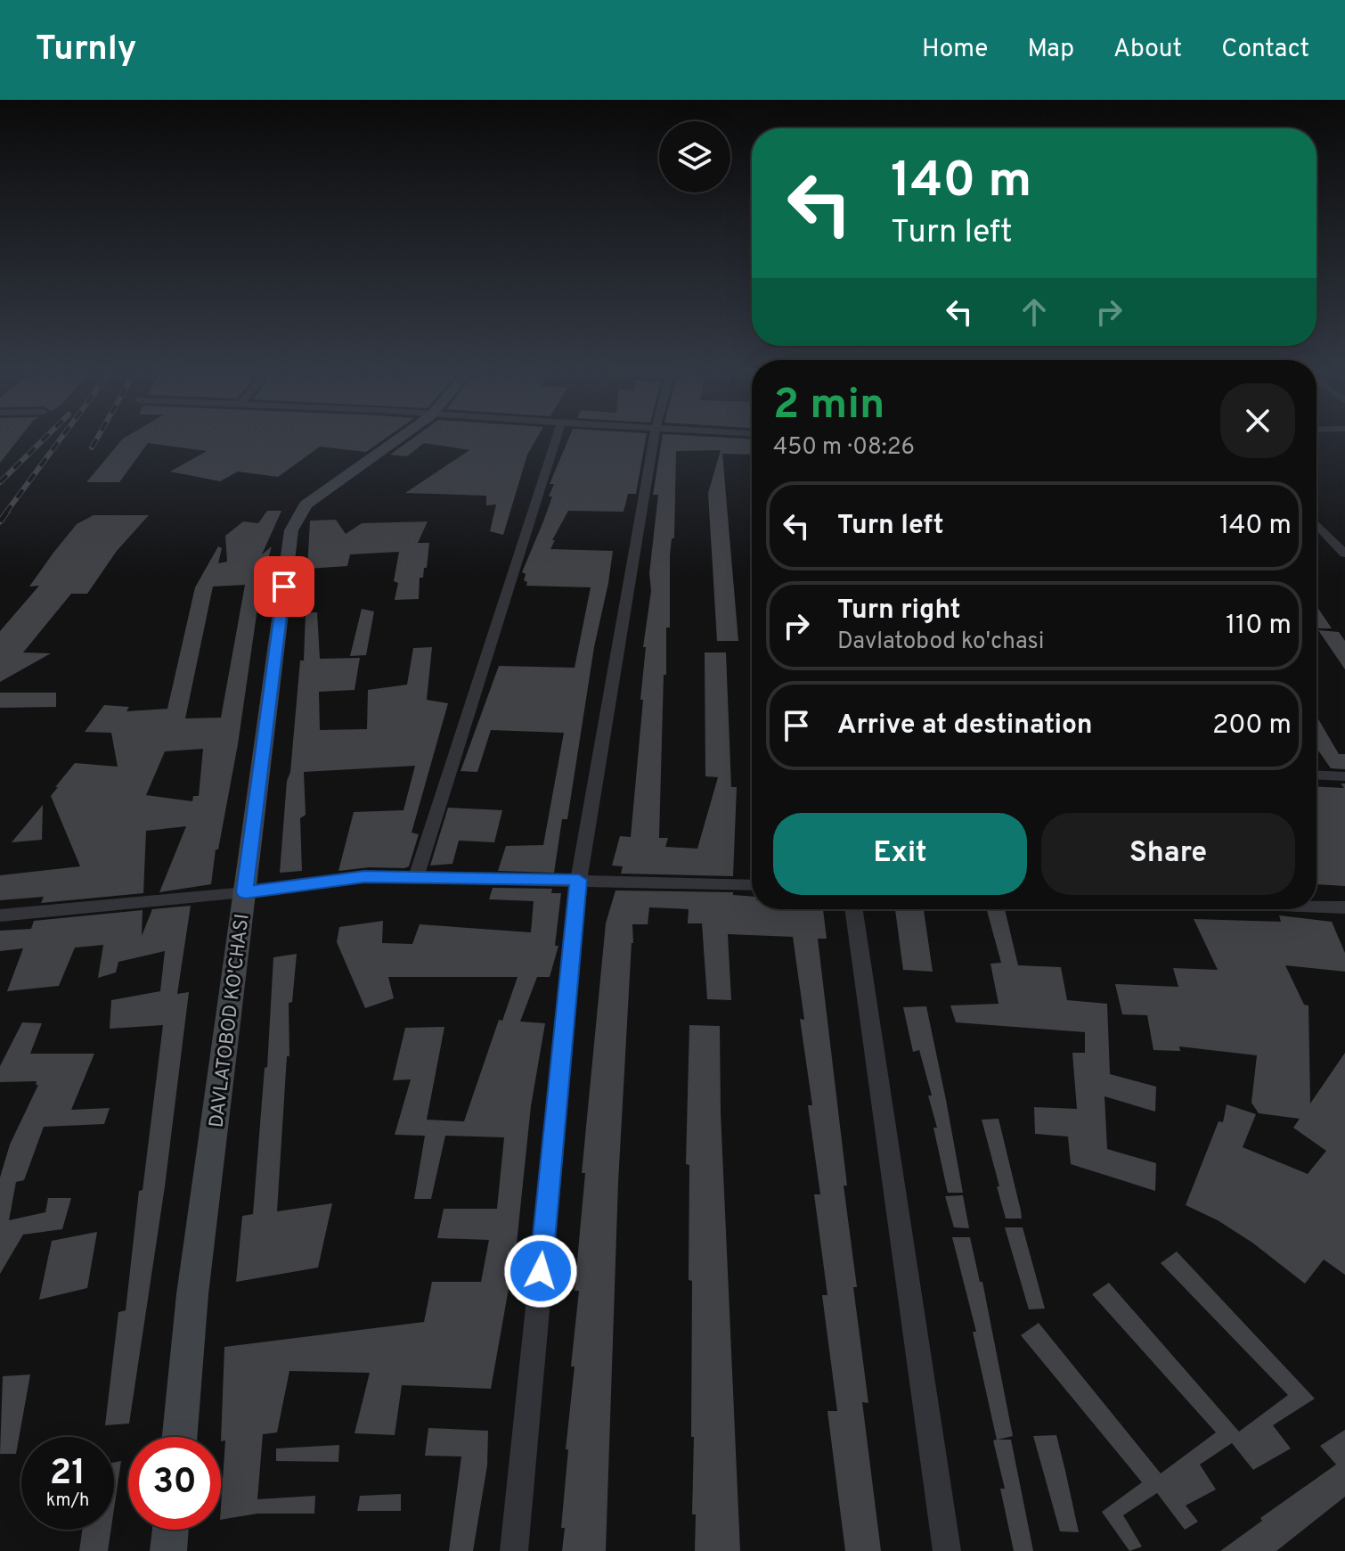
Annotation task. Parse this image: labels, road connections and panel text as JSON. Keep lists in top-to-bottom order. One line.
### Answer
{"streets":{"street":["DAVLATOBOD KO'CHASI"]},"page":{"header":"Turnly","nav":["Home","Map","About","Contact"],"turn":["140 m","Turn left"],"heading":["2 min","450 m · 08:26"],"list":[{"name":"Turn left","value":"140 m"},{"name":"Turn right","note":"Davlatobod ko'chasi","value":"110 m"},{"name":"Arrive at destination","value":"200 m"}],"buttons":["Exit","Share"],"speed":"21 km/h","limit":"30"}}
